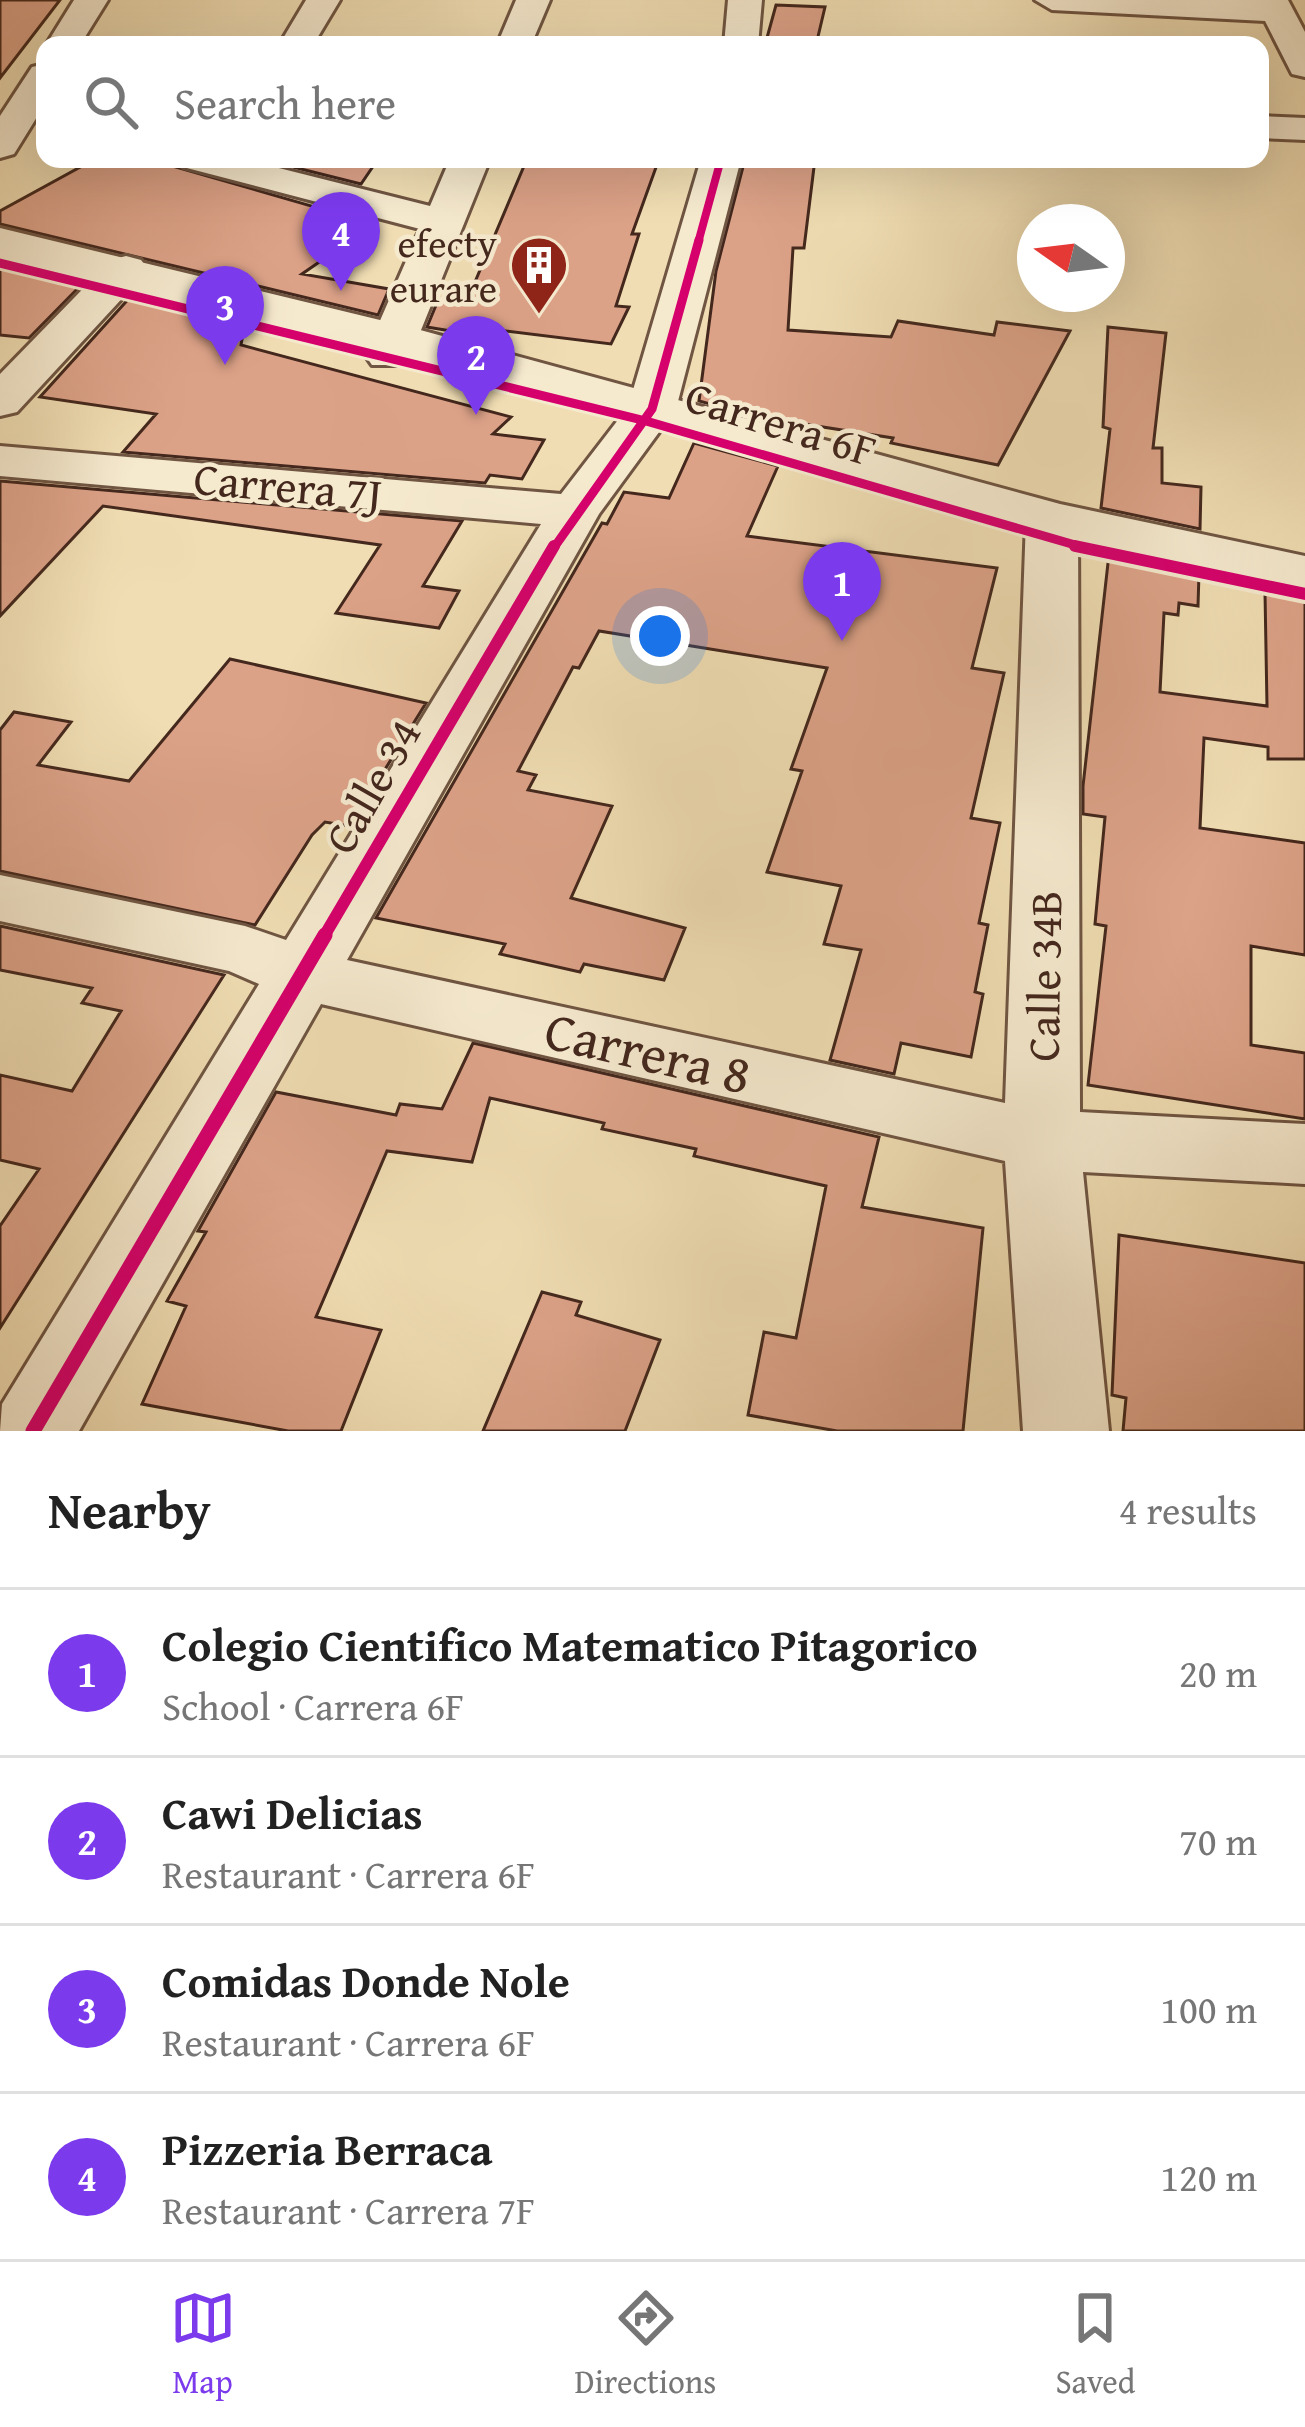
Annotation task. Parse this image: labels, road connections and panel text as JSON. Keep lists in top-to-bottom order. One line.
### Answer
{"streets":{"street":["Carrera 6F","Carrera 7J","Calle 34","Calle 34B","Carrera 8"]},"crossings":[["Carrera 6F","Calle 34"],["Carrera 6F","Calle 34B"],["Carrera 7J","Calle 34"],["Calle 34","Carrera 8"],["Calle 34B","Carrera 8"]],"places":{"building":["efecty eurare"]},"north":"left","page":{"search":"Search here","pins":["4","3","2","1"],"heading":["Nearby","4 results"],"list":[{"mark":"1","name":"Colegio Cientifico Matematico Pitagorico","note":"School · Carrera 6F","value":"20 m"},{"mark":"2","name":"Cawi Delicias","note":"Restaurant · Carrera 6F","value":"70 m"},{"mark":"3","name":"Comidas Donde Nole","note":"Restaurant · Carrera 6F","value":"100 m"},{"mark":"4","name":"Pizzeria Berraca","note":"Restaurant · Carrera 7F","value":"120 m"}],"nav":["Map","Directions","Saved"]}}
